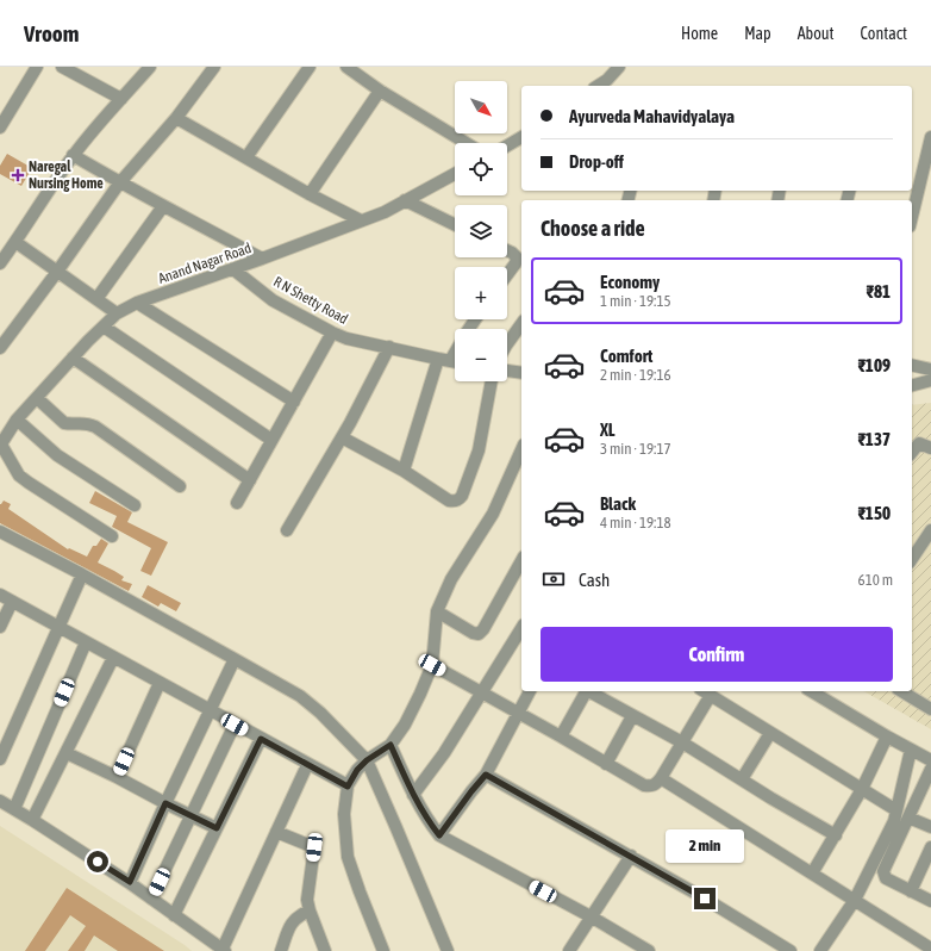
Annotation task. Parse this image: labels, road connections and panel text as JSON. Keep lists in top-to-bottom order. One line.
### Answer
{"streets":{"street":["Anand Nagar Road","R N Shetty Road"]},"crossings":[["Anand Nagar Road","R N Shetty Road"]],"places":{"health":["Naregal Nursing Home"]},"north":"bottom right","page":{"header":"Vroom","nav":["Home","Map","About","Contact"],"map_buttons":["+","−"],"banner":["Ayurveda Mahavidyalaya","Drop-off"],"heading":"Choose a ride","list":[{"name":"Economy","note":"1 min · 19:15","value":"₹81"},{"name":"Comfort","note":"2 min · 19:16","value":"₹109"},{"name":"XL","note":"3 min · 19:17","value":"₹137"},{"name":"Black","note":"4 min · 19:18","value":"₹150"}],"pay":["Cash","610 m"],"buttons":"Confirm","bubble":"2 min"}}
